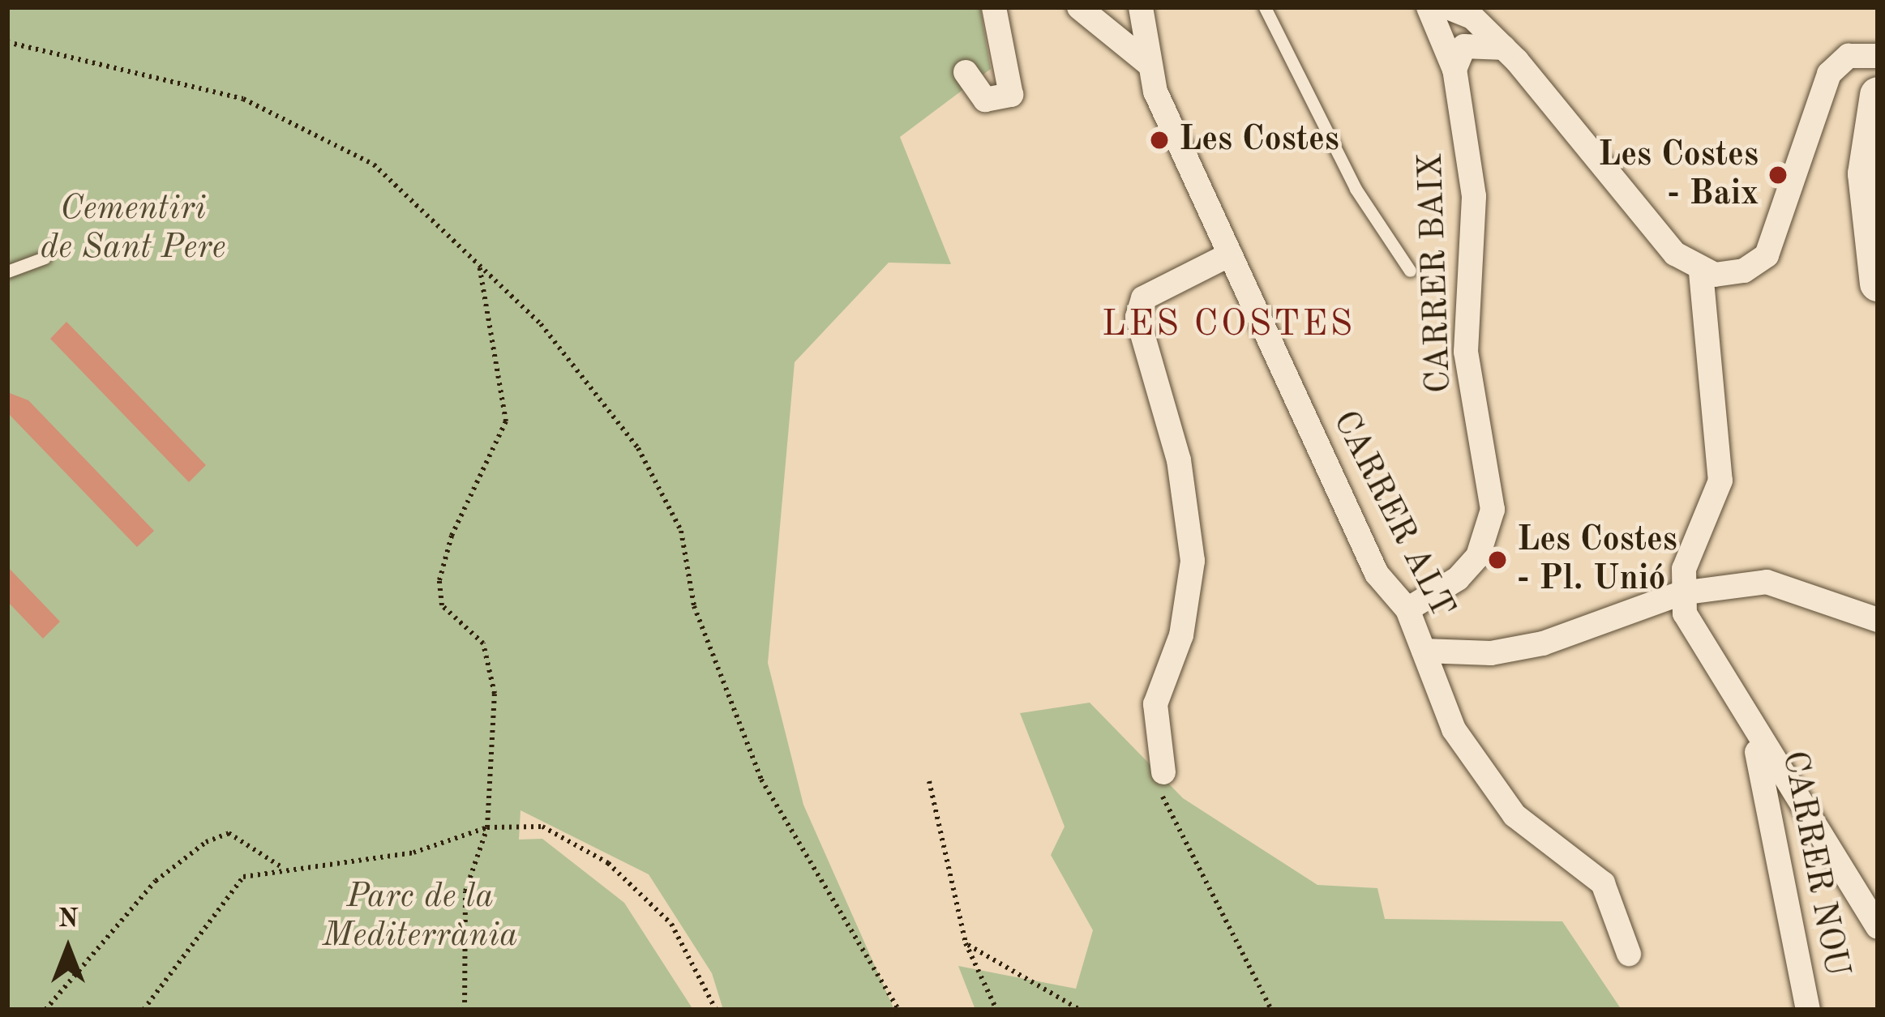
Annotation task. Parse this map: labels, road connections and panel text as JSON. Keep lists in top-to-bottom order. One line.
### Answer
{"streets":{"street":["CARRER BAIX","CARRER ALT","CARRER NOU"]},"crossings":[["CARRER BAIX","CARRER ALT"]],"districts":["LES COSTES"],"parks":["Cementiri de Sant Pere","Parc de la Mediterrània"],"places":["Les Costes","Les Costes - Baix","Les Costes - Pl. Unió"],"north":"top"}
